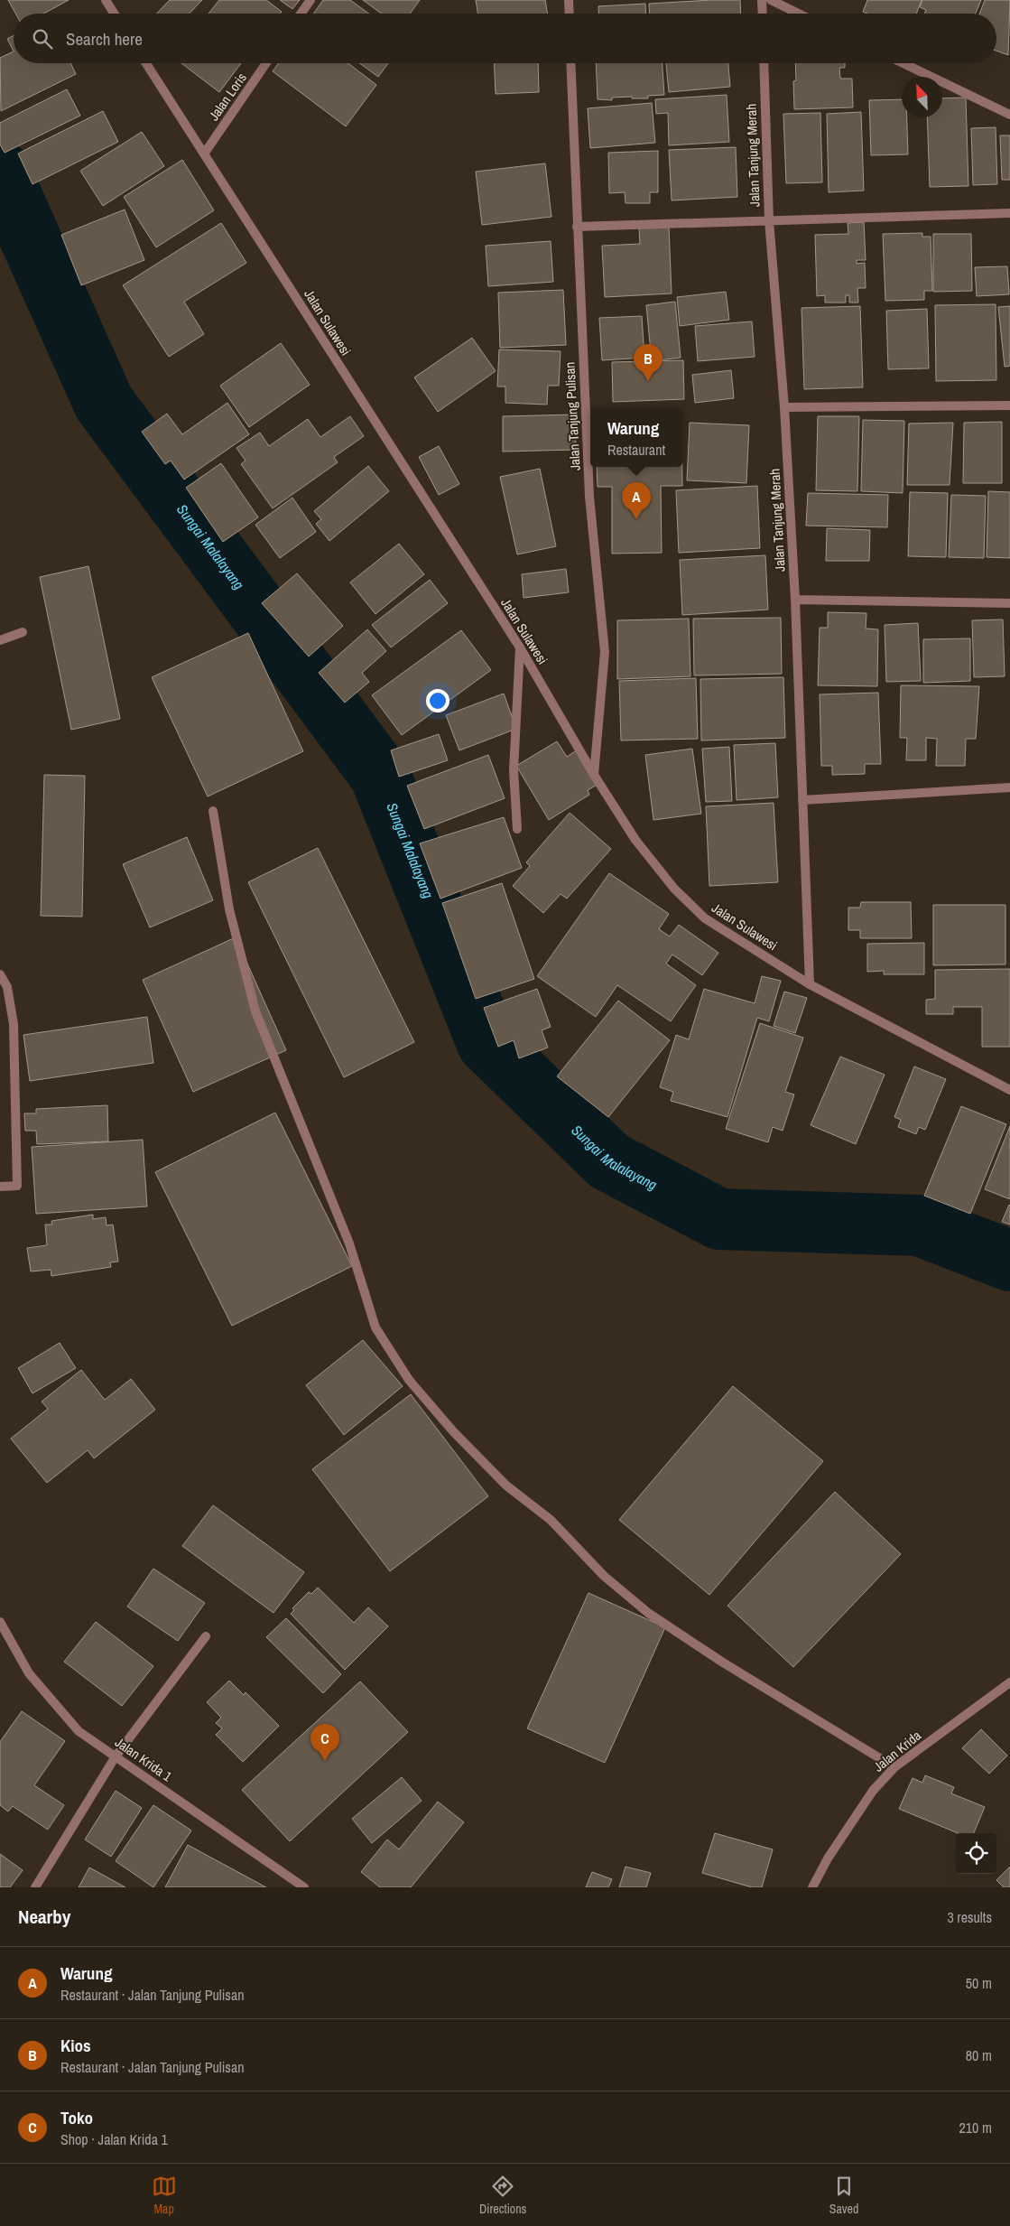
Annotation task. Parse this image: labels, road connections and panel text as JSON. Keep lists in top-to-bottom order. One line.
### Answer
{"streets":{"street":["Jalan Loris","Jalan Tanjung Merah","Jalan Sulawesi","Jalan Tanjung Pulisan","Jalan Krida","Jalan Krida 1"]},"crossings":[["Jalan Loris","Jalan Sulawesi"],["Jalan Tanjung Merah","Jalan Sulawesi"],["Jalan Sulawesi","Jalan Tanjung Pulisan"]],"water":["Sungai Malalayang"],"north":"top left","page":{"search":"Search here","pins":["B","A","C"],"popup":["Warung","Restaurant"],"heading":["Nearby","3 results"],"list":[{"mark":"A","name":"Warung","note":"Restaurant · Jalan Tanjung Pulisan","value":"50 m"},{"mark":"B","name":"Kios","note":"Restaurant · Jalan Tanjung Pulisan","value":"80 m"},{"mark":"C","name":"Toko","note":"Shop · Jalan Krida 1","value":"210 m"}],"nav":["Map","Directions","Saved"]}}
